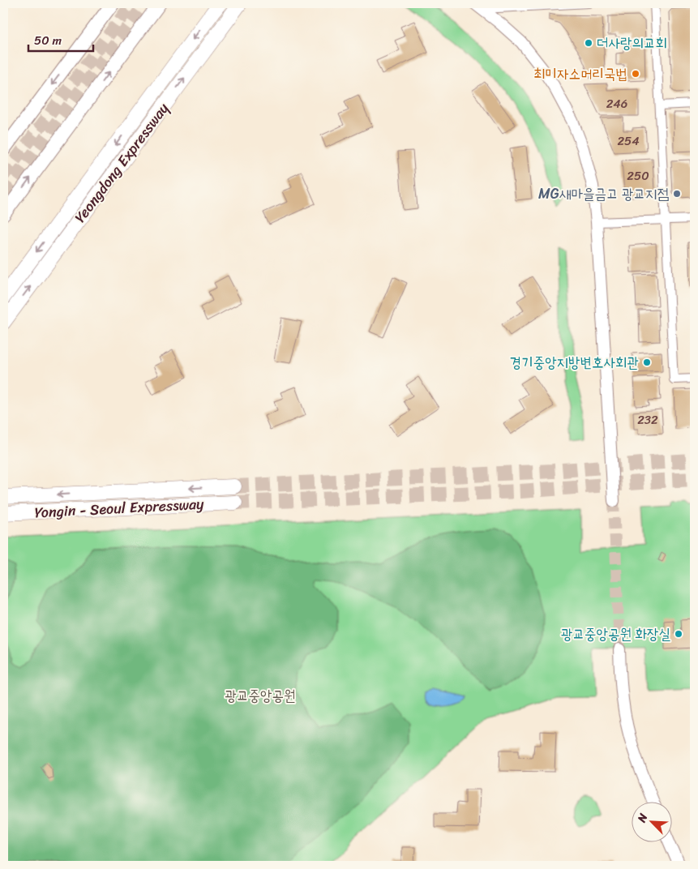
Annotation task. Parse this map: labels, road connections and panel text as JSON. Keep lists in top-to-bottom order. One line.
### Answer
{"streets":{"highway":["Yeongdong Expressway","Yongin - Seoul Expressway"]},"parks":["광교중앙공원"],"places":["더사랑의교회","최미자소머리국법","MG새마을금고 광교지점","경기중앙지방변호사회관","광교중앙공원 화장실"],"house_numbers":["246","254","250","232"],"scale_bar":"50 m","north":"top left"}
